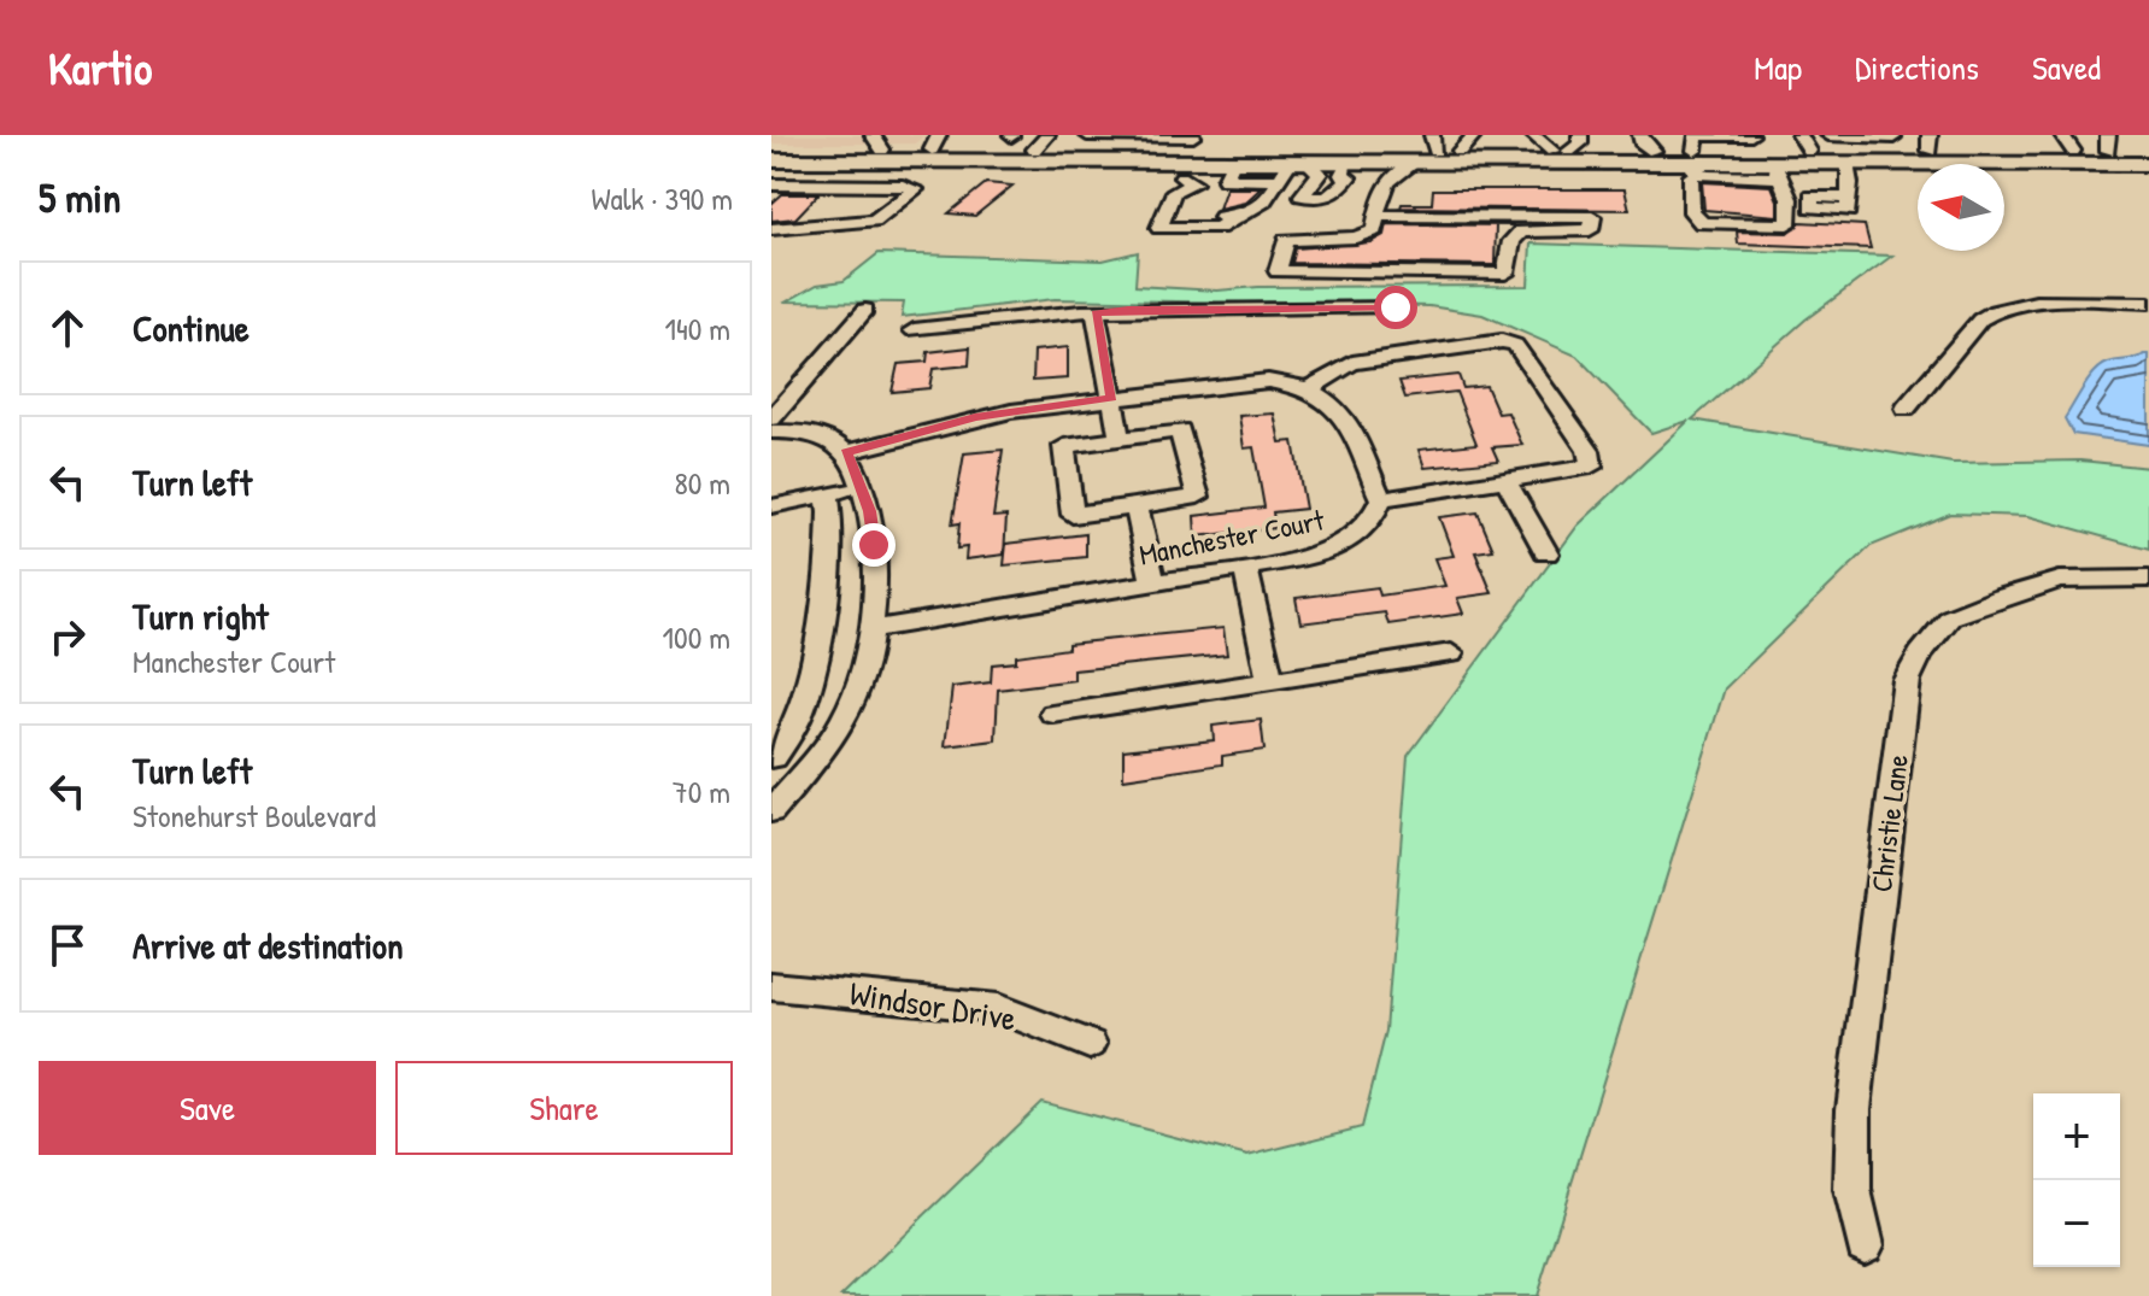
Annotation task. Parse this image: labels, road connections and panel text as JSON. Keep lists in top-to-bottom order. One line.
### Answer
{"streets":{"street":["Manchester Court","Christie Lane","Windsor Drive"]},"north":"left","page":{"header":"Kartio","nav":["Map","Directions","Saved"],"heading":["5 min","Walk · 390 m"],"list":[["Continue","140 m"],["Turn left","80 m"],["Turn right","Manchester Court","100 m"],["Turn left","Stonehurst Boulevard","70 m"],"Arrive at destination"],"buttons":["Save","Share"],"map_buttons":["+","−"]}}
